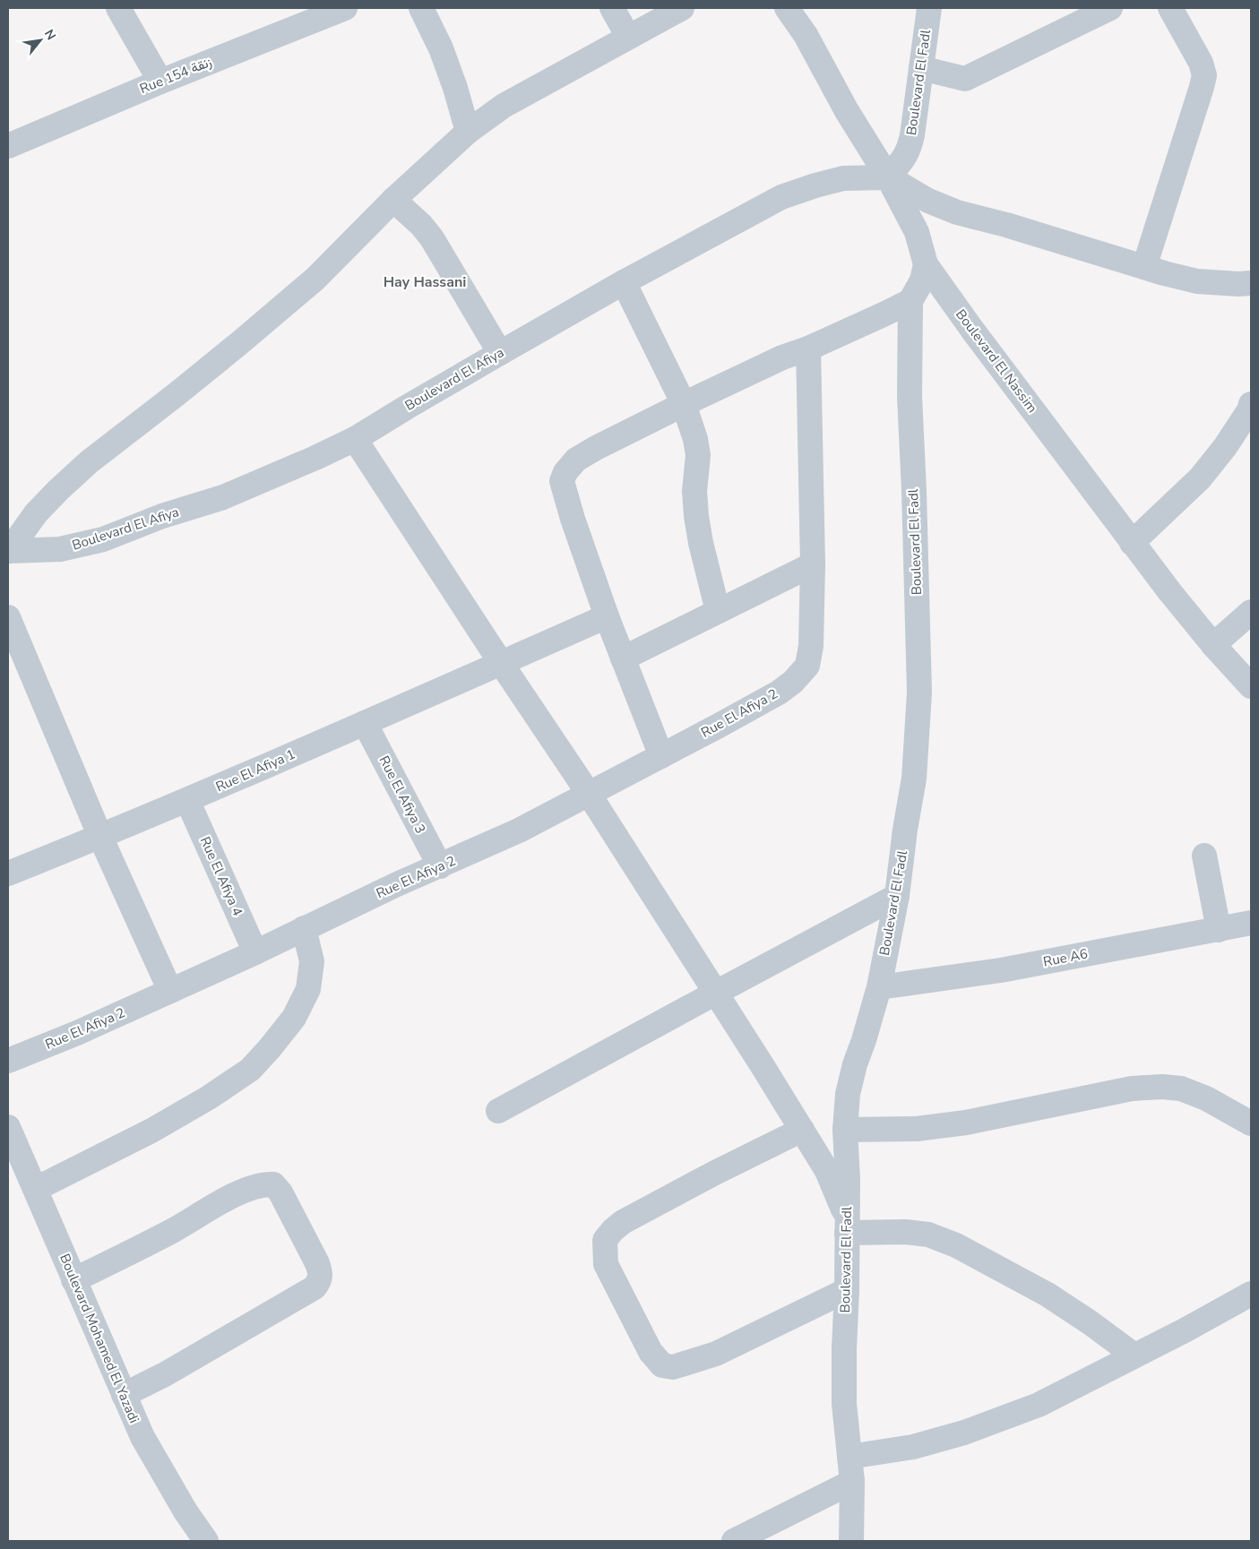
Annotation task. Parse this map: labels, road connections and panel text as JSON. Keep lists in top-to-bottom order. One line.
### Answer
{"streets":{"street":["Rue 154 زنقة","Boulevard El Fadl","Boulevard El Nassim","Boulevard El Afiya","Rue El Afiya 2","Rue El Afiya 1","Rue El Afiya 3","Rue El Afiya 4","Rue A6","Boulevard Mohamed El Yazadi"]},"crossings":[["Boulevard El Fadl","Boulevard El Nassim"],["Boulevard El Fadl","Boulevard El Afiya"],["Boulevard El Fadl","Rue A6"],["Boulevard El Nassim","Boulevard El Afiya"],["Rue El Afiya 2","Rue El Afiya 3"],["Rue El Afiya 2","Rue El Afiya 4"],["Rue El Afiya 1","Rue El Afiya 3"],["Rue El Afiya 1","Rue El Afiya 4"]],"districts":["Hay Hassani"],"north":"top right"}
